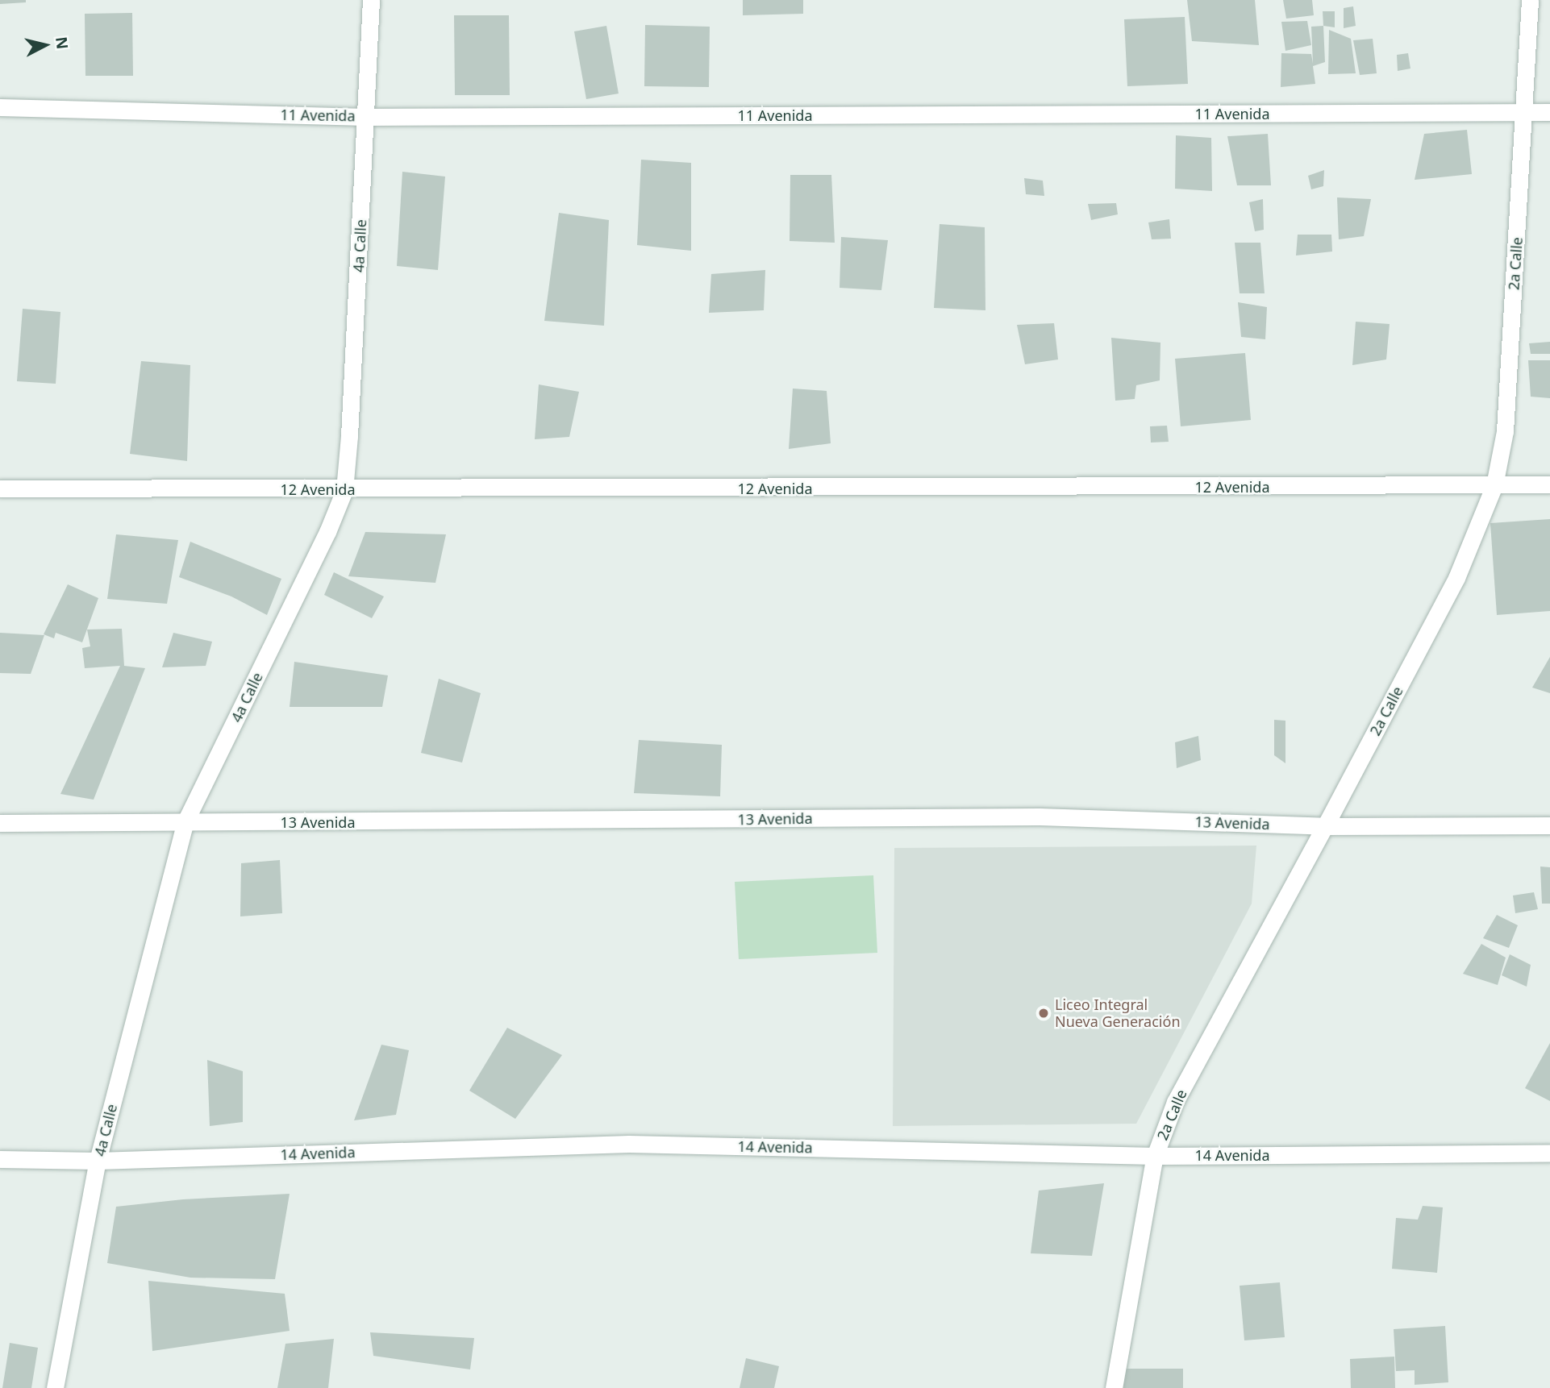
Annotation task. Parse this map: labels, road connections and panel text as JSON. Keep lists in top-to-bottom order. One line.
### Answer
{"streets":{"street":["11 Avenida","4a Calle","2a Calle","12 Avenida","13 Avenida","14 Avenida"]},"crossings":[["11 Avenida","4a Calle"],["11 Avenida","2a Calle"],["4a Calle","12 Avenida"],["4a Calle","13 Avenida"],["4a Calle","14 Avenida"],["2a Calle","12 Avenida"],["2a Calle","13 Avenida"],["2a Calle","14 Avenida"]],"places":["Liceo Integral Nueva Generación"],"north":"right"}
